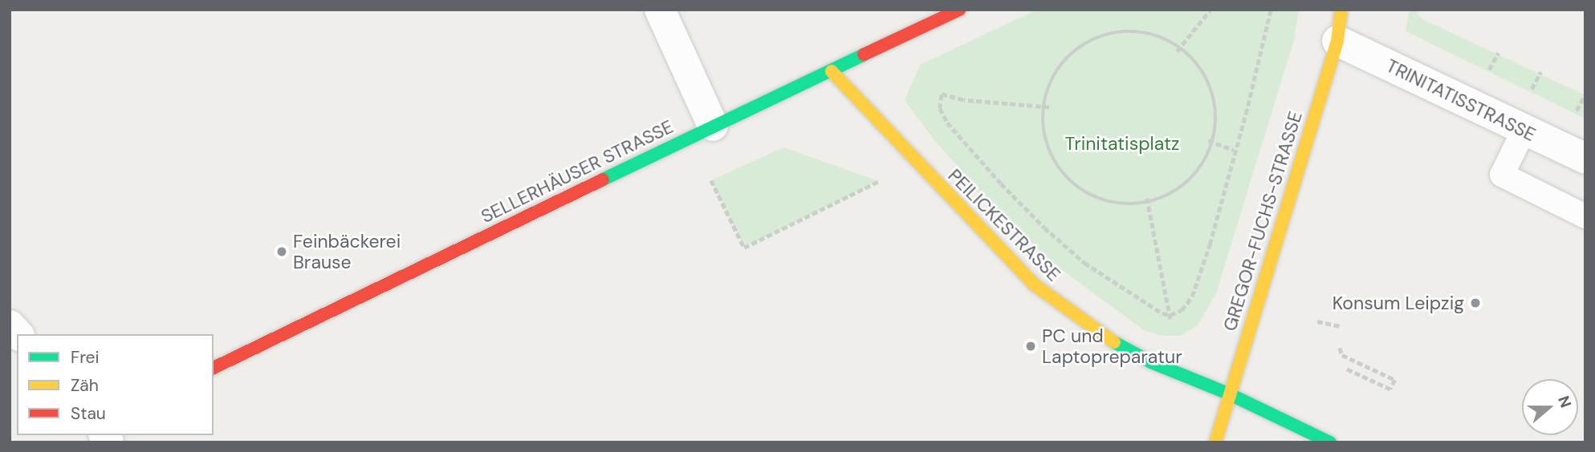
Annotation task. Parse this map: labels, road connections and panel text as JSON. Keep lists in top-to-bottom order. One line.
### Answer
{"streets":{"street":["TRINITATISSTRASSE","SELLERHÄUSER STRASSE","GREGOR-FUCHS-STRASSE","PEILICKESTRASSE"]},"crossings":[["TRINITATISSTRASSE","GREGOR-FUCHS-STRASSE"],["SELLERHÄUSER STRASSE","PEILICKESTRASSE"],["GREGOR-FUCHS-STRASSE","PEILICKESTRASSE"]],"parks":["Trinitatisplatz"],"places":["Feinbäckerei Brause","Konsum Leipzig","PC und Laptopreparatur"],"legend":["Frei","Zäh","Stau"],"north":"right"}
